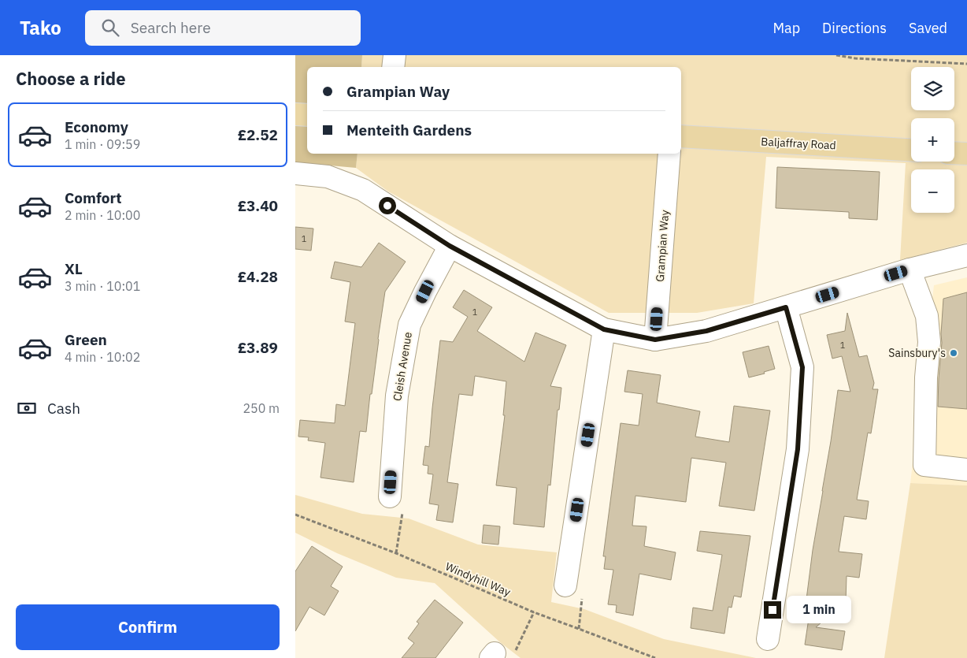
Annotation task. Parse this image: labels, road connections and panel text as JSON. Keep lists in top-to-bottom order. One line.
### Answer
{"streets":{"main road":["Baljaffray Road"],"street":["Grampian Way","Cleish Avenue"],"path":["Windyhill Way"]},"places":["Sainsbury's"],"house_numbers":["1","1","1"],"page":{"header":"Tako","search":"Search here","nav":["Map","Directions","Saved"],"heading":"Choose a ride","map_buttons":["+","−"],"banner":["Grampian Way","Menteith Gardens"],"list":[{"name":"Economy","note":"1 min · 09:59","value":"£2.52"},{"name":"Comfort","note":"2 min · 10:00","value":"£3.40"},{"name":"XL","note":"3 min · 10:01","value":"£4.28"},{"name":"Green","note":"4 min · 10:02","value":"£3.89"}],"pay":["Cash","250 m"],"bubble":"1 min","buttons":"Confirm"}}
